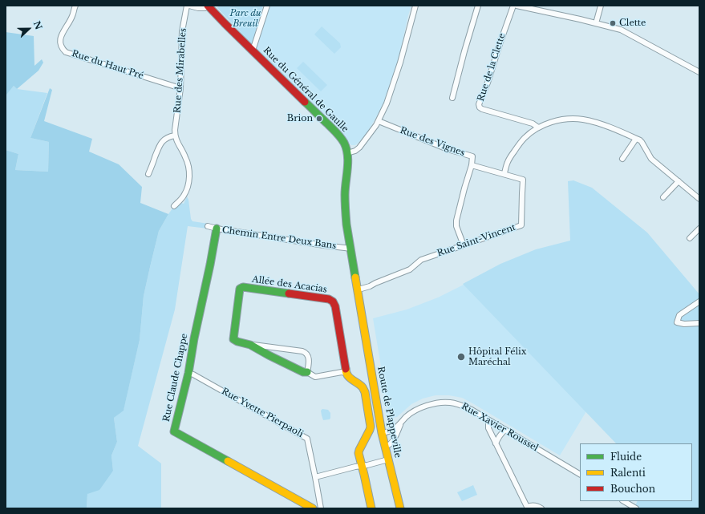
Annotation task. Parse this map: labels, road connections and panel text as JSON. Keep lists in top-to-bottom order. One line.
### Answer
{"streets":{"street":["Rue du Haut Pré","Rue de la Clette","Rue des Mirabelles","Rue du Général de Gaulle","Rue des Vignes","Chemin Entre Deux Bans","Rue Saint-Vincent","Allée des Acacias","Rue Claude Chappe","Route de Plappeville","Rue Yvette Pierpaoli","Rue Xavier Roussel"]},"crossings":[["Rue du Haut Pré","Rue des Mirabelles"],["Rue du Général de Gaulle","Chemin Entre Deux Bans"],["Rue du Général de Gaulle","Rue Saint-Vincent"],["Rue du Général de Gaulle","Route de Plappeville"],["Rue des Vignes","Rue Saint-Vincent"],["Chemin Entre Deux Bans","Rue Claude Chappe"],["Rue Claude Chappe","Rue Yvette Pierpaoli"],["Route de Plappeville","Rue Xavier Roussel"]],"parks":["Parc du Breuil"],"places":["Clette","Brion","Hôpital Félix Maréchal"],"legend":["Fluide","Ralenti","Bouchon"],"north":"right"}
